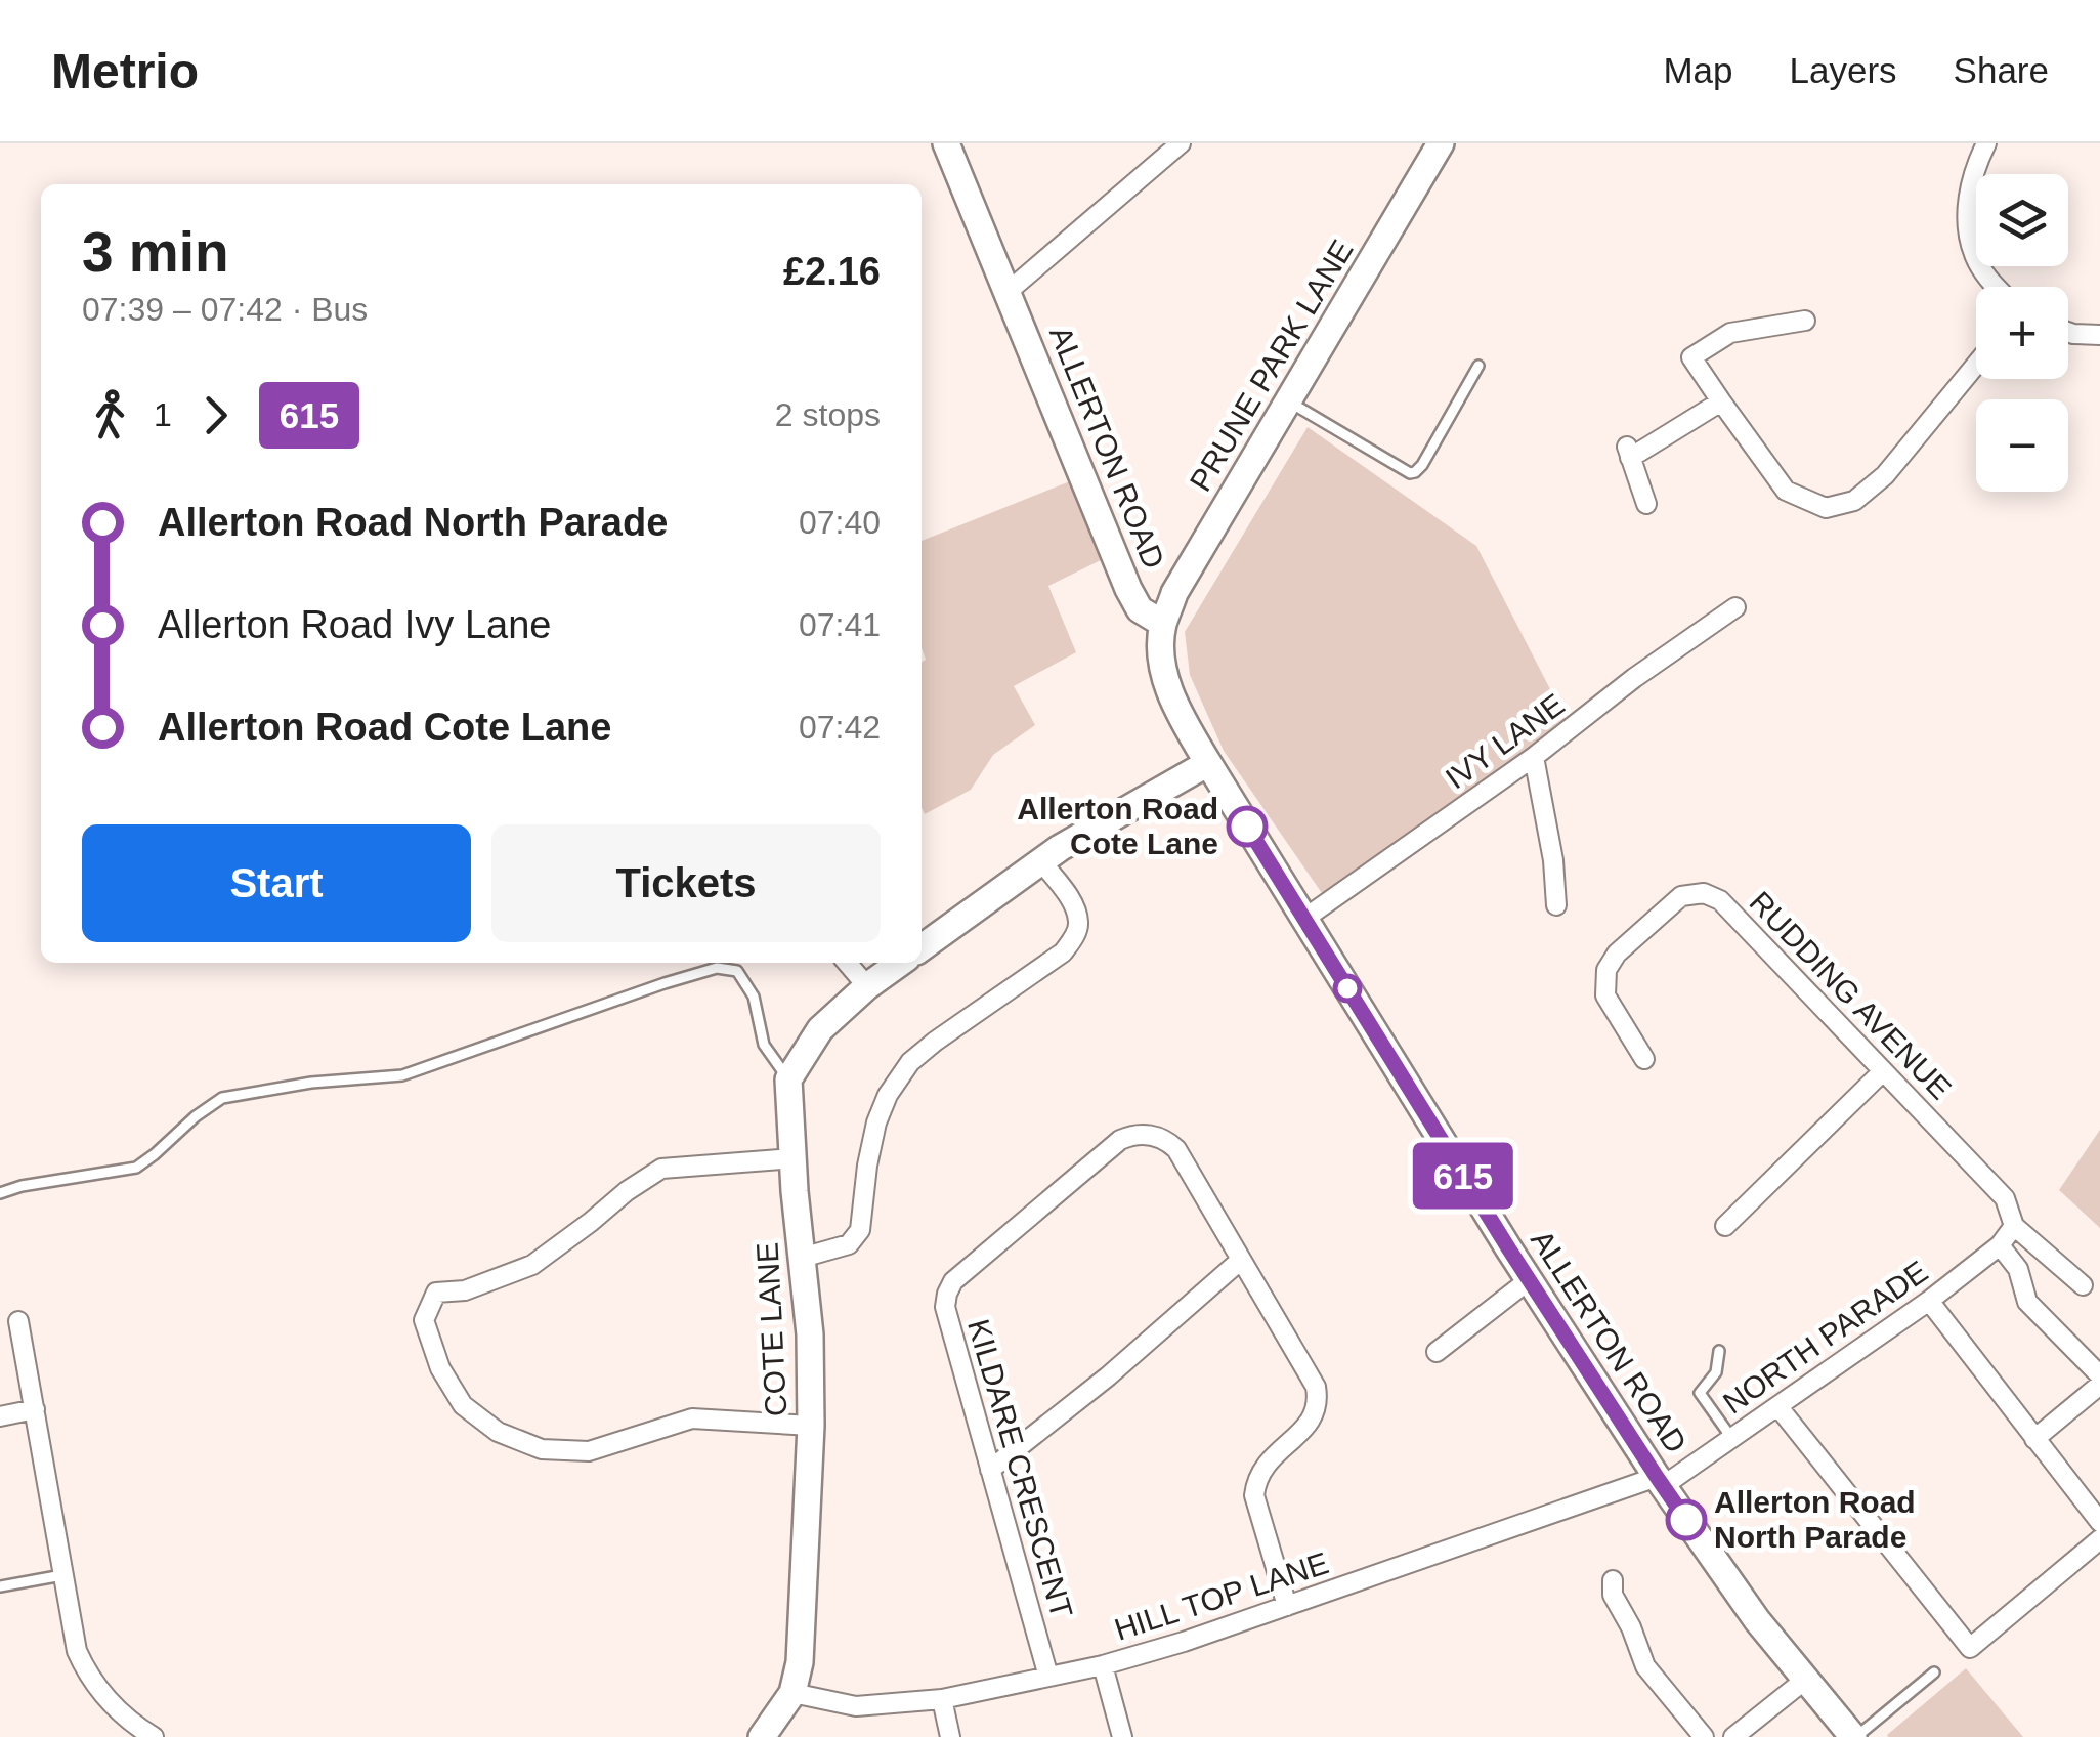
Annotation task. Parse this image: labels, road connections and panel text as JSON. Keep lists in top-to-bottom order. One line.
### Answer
{"streets":{"street":["PRUNE PARK LANE","ALLERTON ROAD","IVY LANE","RUDDING AVENUE","COTE LANE","NORTH PARADE","KILDARE CRESCENT","HILL TOP LANE"]},"crossings":[["PRUNE PARK LANE","ALLERTON ROAD"],["ALLERTON ROAD","IVY LANE"],["ALLERTON ROAD","NORTH PARADE"],["ALLERTON ROAD","HILL TOP LANE"],["RUDDING AVENUE","NORTH PARADE"],["COTE LANE","HILL TOP LANE"],["NORTH PARADE","HILL TOP LANE"],["KILDARE CRESCENT","HILL TOP LANE"]],"places":["Allerton Road Cote Lane","Allerton Road North Parade"],"lines":["bus line 615"],"page":{"header":"Metrio","nav":["Map","Layers","Share"],"on_map":"615","map_buttons":["+","−"],"heading":["3 min","07:39 – 07:42 · Bus","£2.16"],"legs":["1","615","2 stops"],"list":[{"name":"Allerton Road North Parade","value":"07:40"},{"name":"Allerton Road Ivy Lane","value":"07:41"},{"name":"Allerton Road Cote Lane","value":"07:42"}],"buttons":["Start","Tickets"]}}
